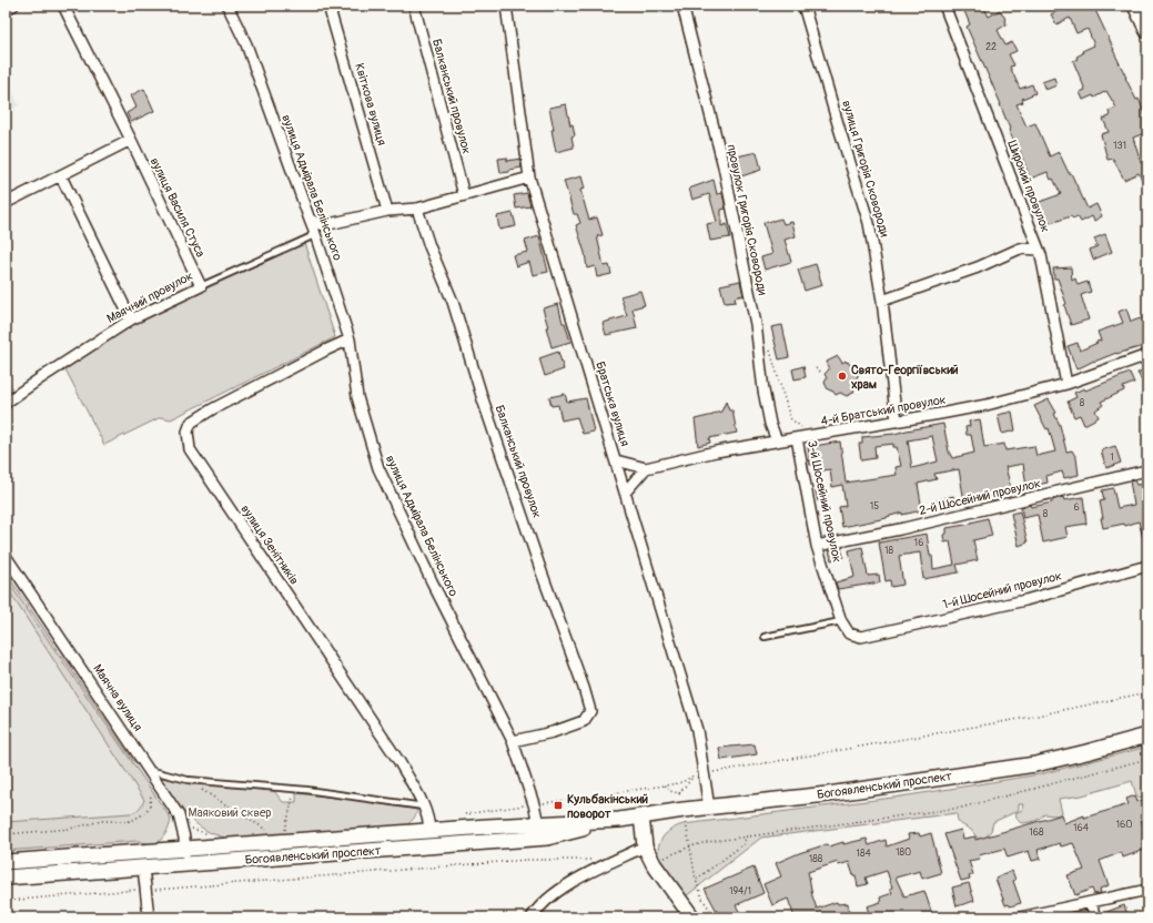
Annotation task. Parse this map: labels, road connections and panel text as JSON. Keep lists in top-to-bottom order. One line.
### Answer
{"streets":{"main road":["Богоявленський проспект"],"street":["Балканський провулок","Квіткова вулиця","вулиця Григорія Сковороди","Широкий провулок","вулиця Адмірала Белінського","вулиця Василя Стуса","провулок Григорія Сковороди","Маячний провулок","Братська вулиця","4-й Братський провулок","2-й Шосейний провулок","3-й Шосейний провулок","вулиця Зенітників","1-й Шосейний провулок","Маячна вулиця"]},"crossings":[["Балканський провулок","вулиця Адмірала Белінського"],["вулиця Григорія Сковороди","4-й Братський провулок"],["Широкий провулок","4-й Братський провулок"],["вулиця Адмірала Белінського","Маячний провулок"],["вулиця Адмірала Белінського","вулиця Зенітників"],["вулиця Адмірала Белінського","Богоявленський проспект"],["вулиця Василя Стуса","Маячний провулок"],["провулок Григорія Сковороди","4-й Братський провулок"],["Братська вулиця","4-й Братський провулок"],["Братська вулиця","Богоявленський проспект"],["4-й Братський провулок","3-й Шосейний провулок"],["2-й Шосейний провулок","3-й Шосейний провулок"],["3-й Шосейний провулок","1-й Шосейний провулок"],["вулиця Зенітників","Богоявленський проспект"],["Маячна вулиця","Богоявленський проспект"]],"parks":["Маяковий сквер"],"places":{"other":["Свято-Георгіївський храм"],"transit":["Кульбакінський поворот"]},"house_numbers":["22","131","8","1","15","6","8","16","18","160","164","168","180","184","188","194/1"]}
